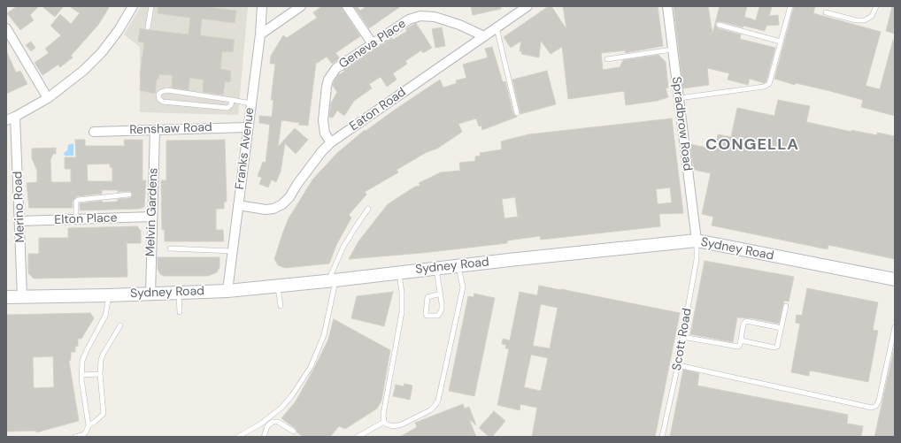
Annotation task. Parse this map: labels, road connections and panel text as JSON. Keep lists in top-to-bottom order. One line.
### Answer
{"streets":{"main road":["Sydney Road"],"street":["Geneva Place","Eaton Road","Spradbrow Road","Renshaw Road","Franks Avenue","Merino Road","Melvin Gardens","Elton Place"],"lane":["Scott Road"]},"crossings":[["Geneva Place","Eaton Road"],["Eaton Road","Franks Avenue"],["Spradbrow Road","Sydney Road"],["Spradbrow Road","Scott Road"],["Renshaw Road","Franks Avenue"],["Renshaw Road","Melvin Gardens"],["Franks Avenue","Sydney Road"],["Merino Road","Elton Place"],["Merino Road","Sydney Road"],["Melvin Gardens","Elton Place"],["Melvin Gardens","Sydney Road"],["Sydney Road","Scott Road"]],"districts":["CONGELLA"]}
